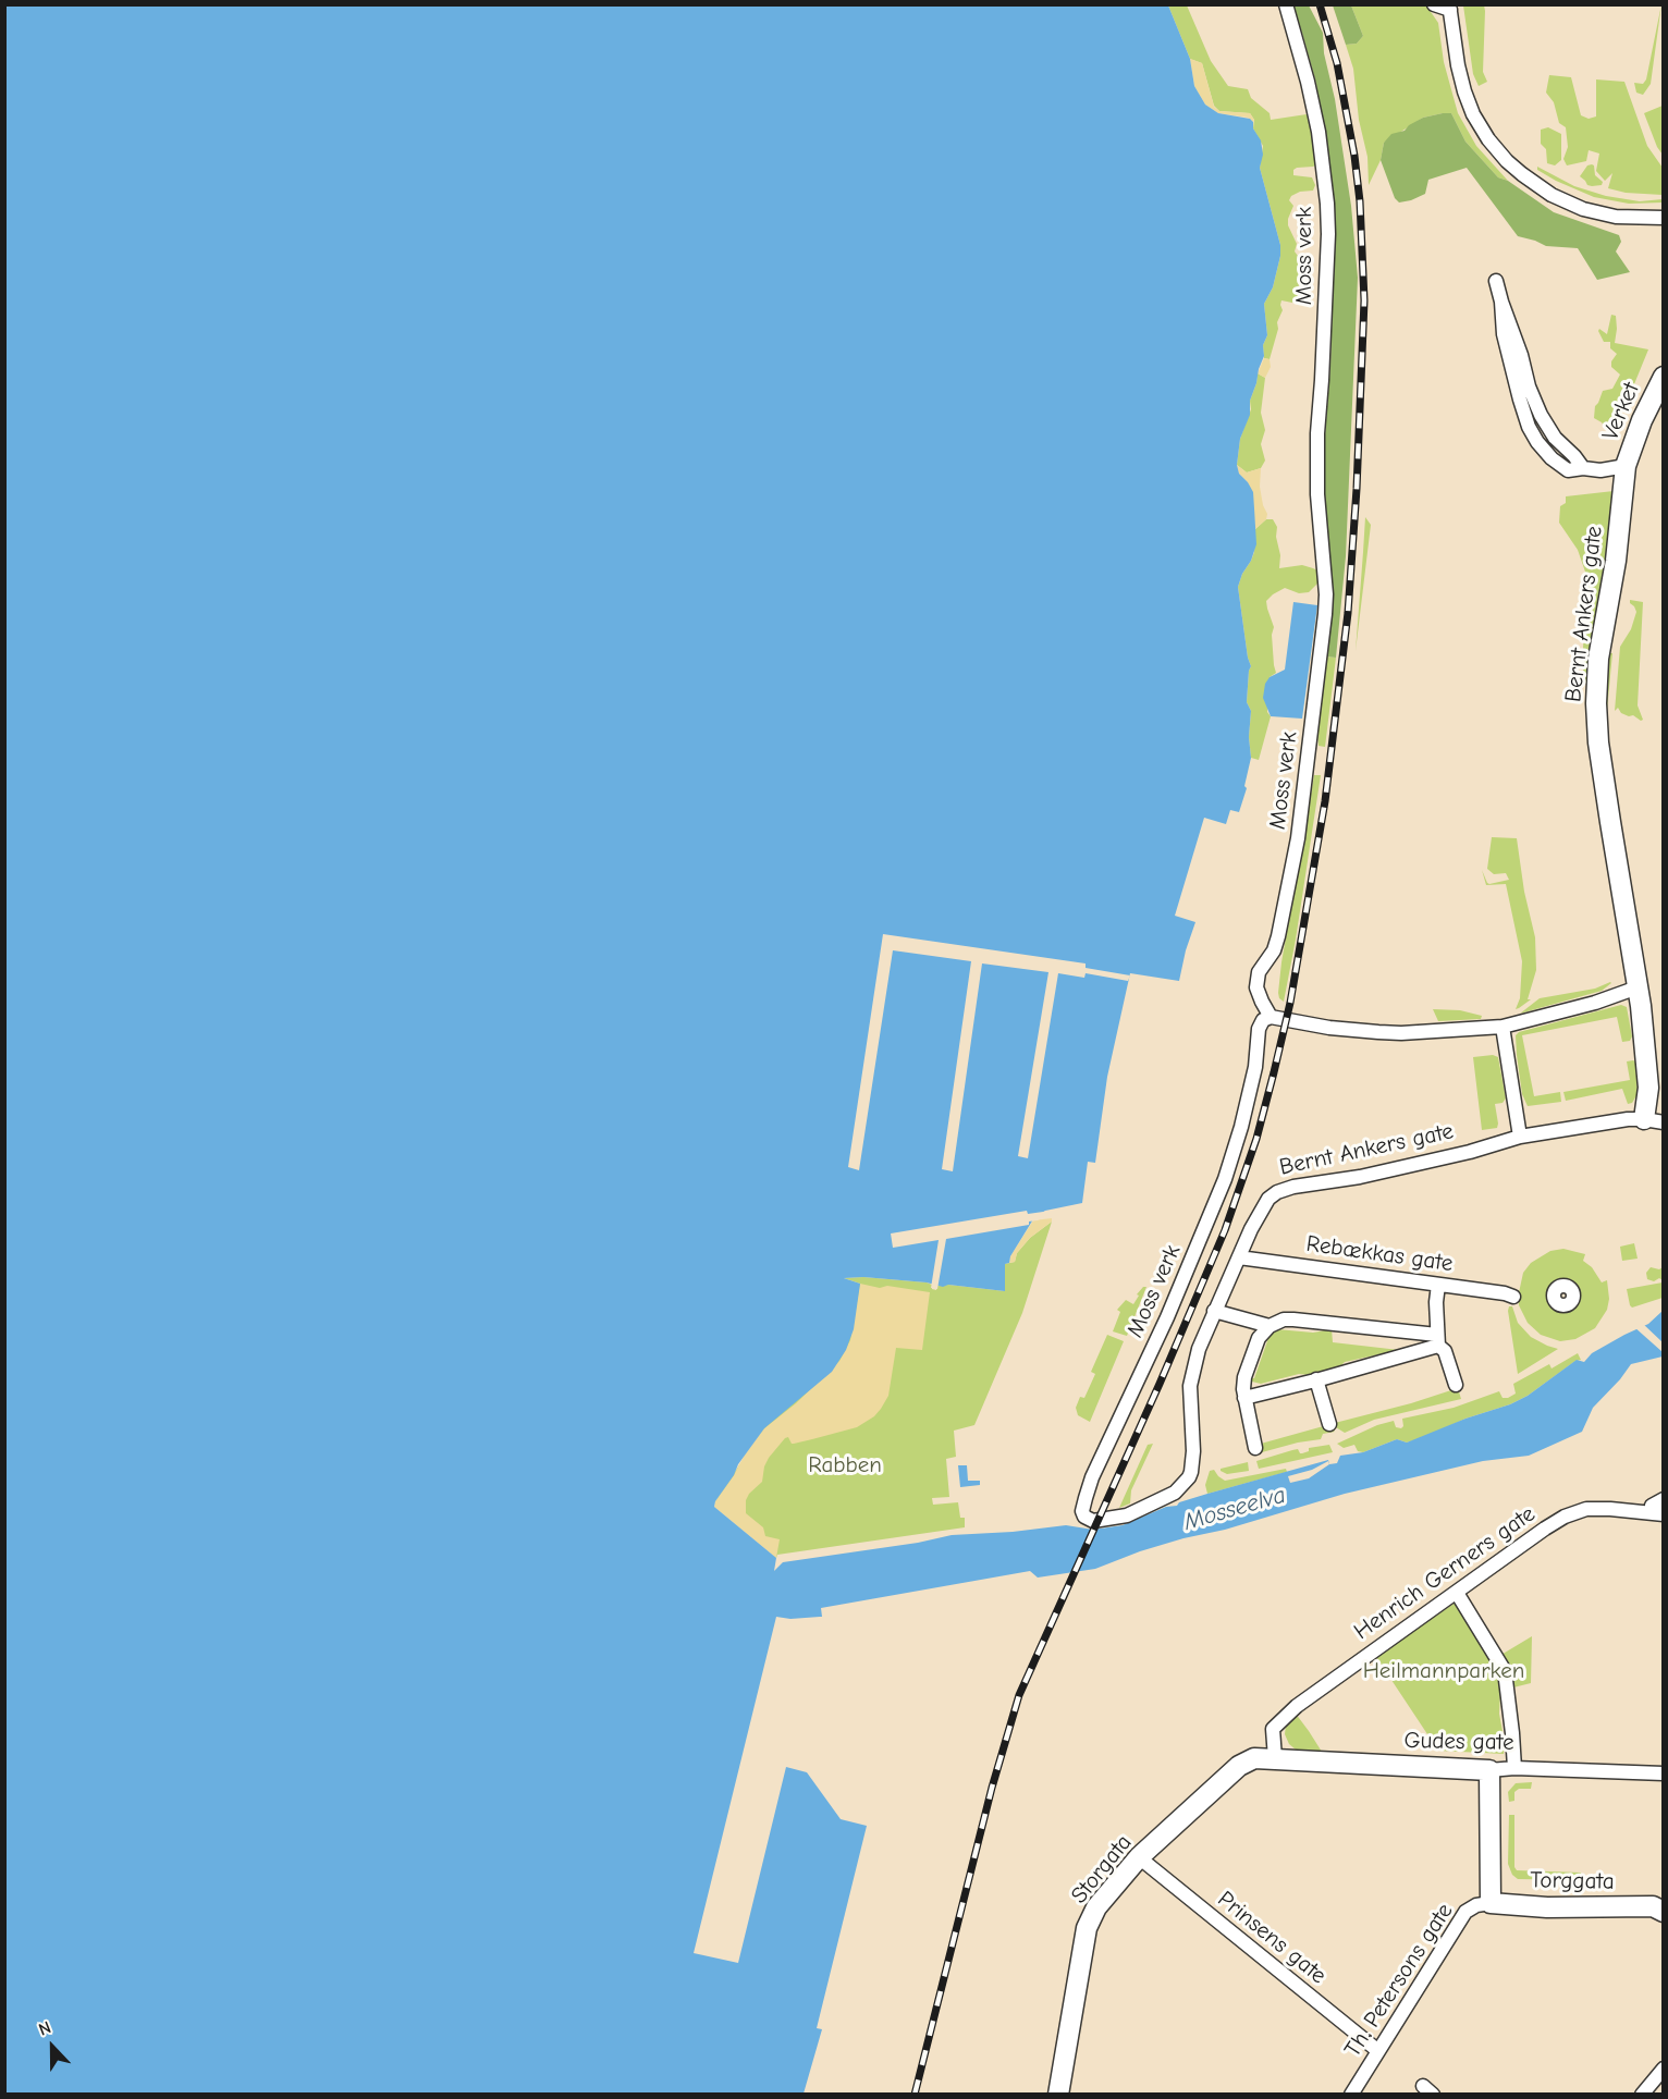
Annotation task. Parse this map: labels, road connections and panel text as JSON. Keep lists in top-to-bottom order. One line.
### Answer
{"streets":{"street":["Moss verk","Verket","Bernt Ankers gate","Rebækkas gate","Henrich Gerners gate","Gudes gate","Storgata","Torggata","Prinsens gate","Th. Petersons gate"]},"crossings":[["Moss verk","Bernt Ankers gate"],["Verket","Bernt Ankers gate"],["Bernt Ankers gate","Rebækkas gate"],["Henrich Gerners gate","Gudes gate"],["Gudes gate","Storgata"],["Storgata","Prinsens gate"],["Torggata","Th. Petersons gate"],["Prinsens gate","Th. Petersons gate"]],"water":["Mosseelva"],"parks":["Rabben","Heilmannparken"],"north":"top"}
